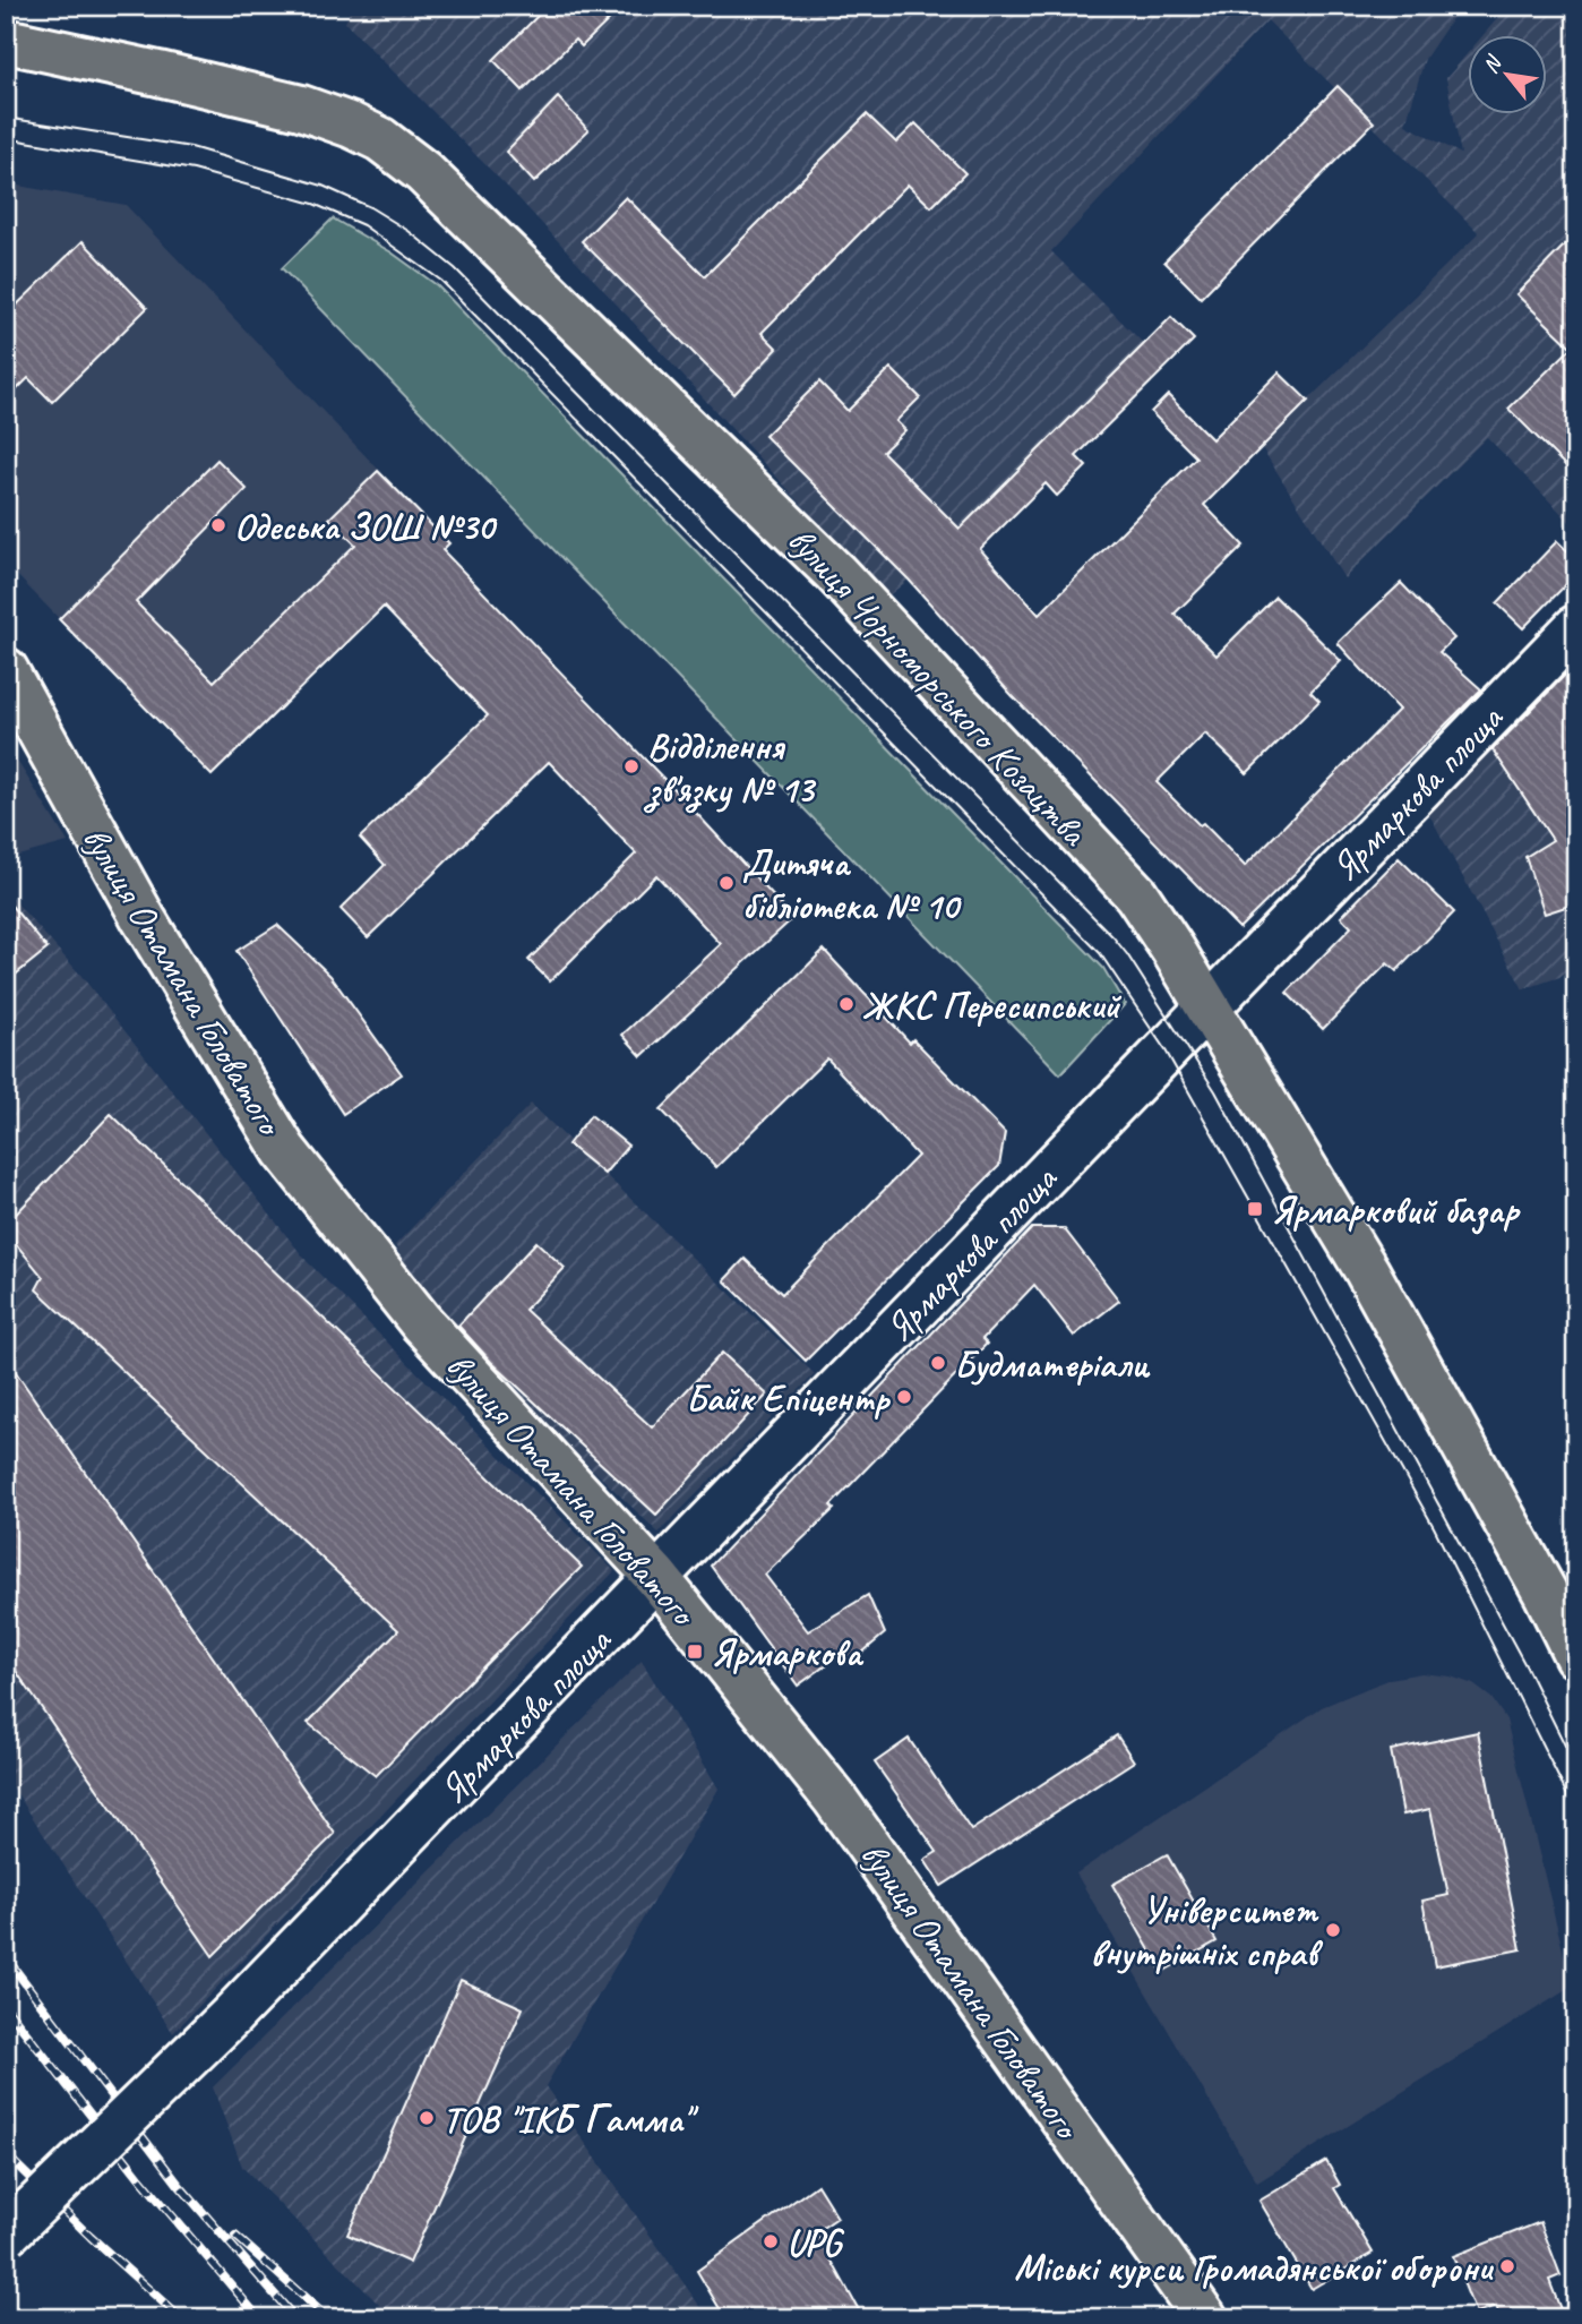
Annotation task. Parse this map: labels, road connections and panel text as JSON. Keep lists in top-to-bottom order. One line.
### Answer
{"streets":{"main road":["вулиця Чорноморського Козацтва","вулиця Отамана Головатого"],"street":["Ярмаркова площа"]},"crossings":[["вулиця Чорноморського Козацтва","Ярмаркова площа"],["Ярмаркова площа","вулиця Отамана Головатого"]],"places":{"other":["Одеська ЗОШ №30","Відділення зв'язку № 13","Дитяча бібліотека № 10","ЖКС Пересипський","Будматеріали","Байк Епіцентр","Університет внутрішніх справ","ТОВ \"ІКБ Гамма\"","UPG","Міські курси Громадянської оборони"],"transit":["Ярмарковий базар","Ярмаркова"]},"north":"top left"}
